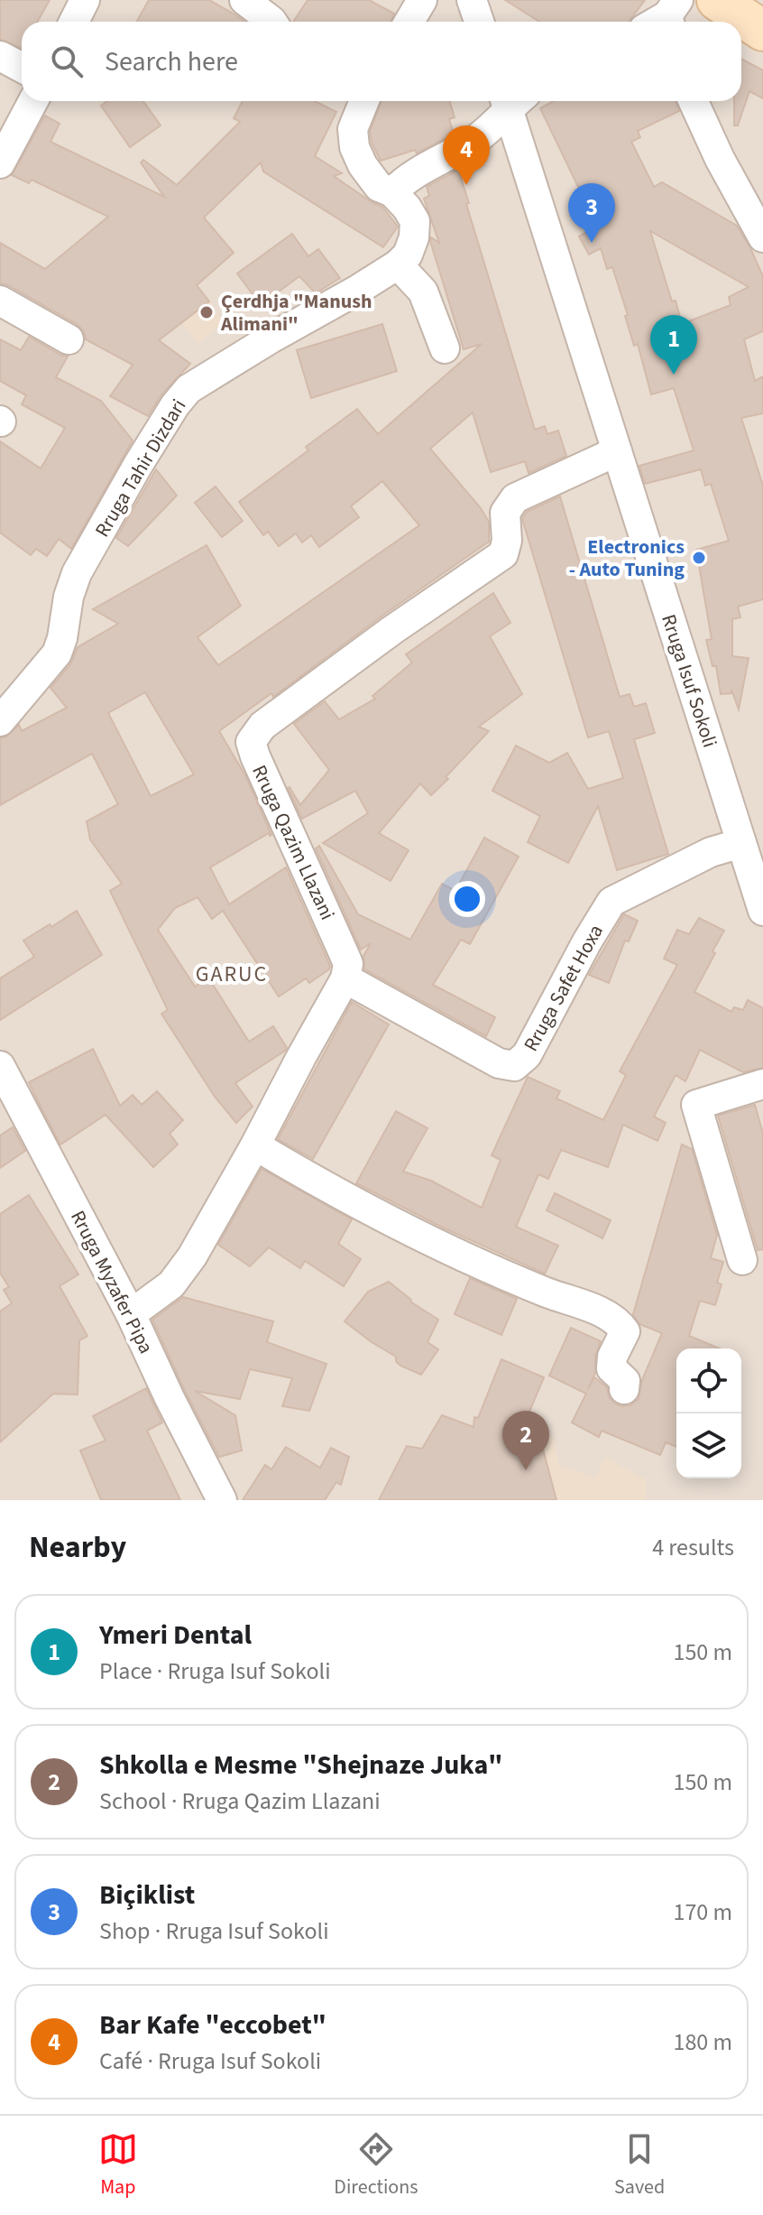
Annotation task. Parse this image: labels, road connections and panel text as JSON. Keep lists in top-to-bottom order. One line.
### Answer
{"streets":{"street":["Rruga Tahir Dizdari","Rruga Isuf Sokoli","Rruga Qazim Llazani","Rruga Safet Hoxa","Rruga Myzafer Pipa"]},"crossings":[["Rruga Tahir Dizdari","Rruga Isuf Sokoli"],["Rruga Isuf Sokoli","Rruga Qazim Llazani"],["Rruga Isuf Sokoli","Rruga Safet Hoxa"],["Rruga Qazim Llazani","Rruga Safet Hoxa"]],"districts":["GARUC"],"places":["Çerdhja \"Manush Alimani\"","Electronics - Auto Tuning"],"page":{"search":"Search here","pins":["4","3","1","2"],"heading":["Nearby","4 results"],"list":[{"mark":"1","name":"Ymeri Dental","note":"Place · Rruga Isuf Sokoli","value":"150 m"},{"mark":"2","name":"Shkolla e Mesme \"Shejnaze Juka\"","note":"School · Rruga Qazim Llazani","value":"150 m"},{"mark":"3","name":"Biçiklist","note":"Shop · Rruga Isuf Sokoli","value":"170 m"},{"mark":"4","name":"Bar Kafe \"eccobet\"","note":"Café · Rruga Isuf Sokoli","value":"180 m"}],"nav":["Map","Directions","Saved"]}}
